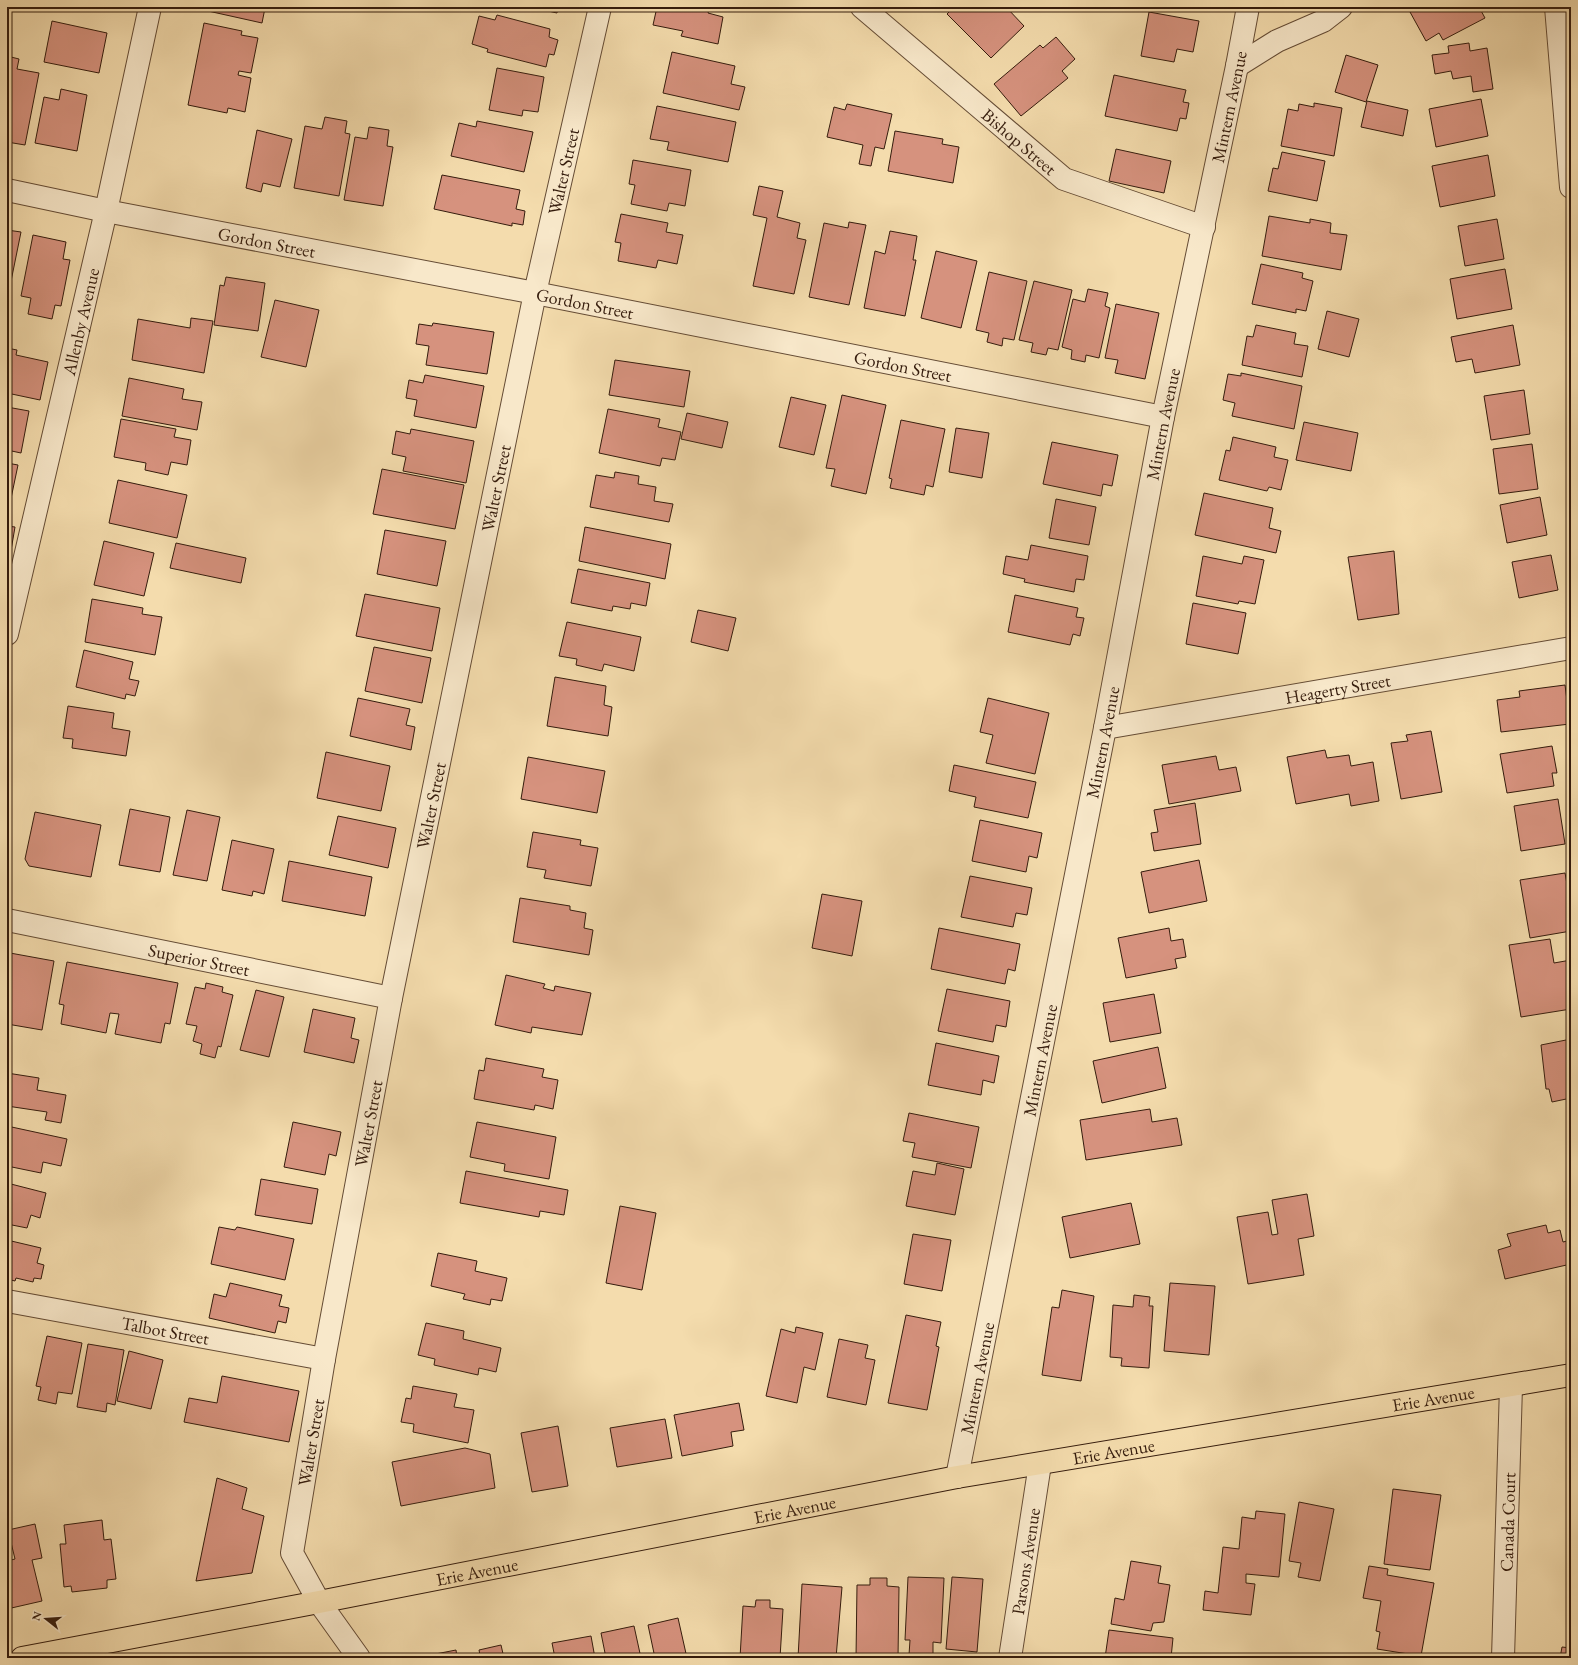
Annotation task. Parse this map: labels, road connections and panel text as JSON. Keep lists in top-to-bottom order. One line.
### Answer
{"streets":{"main road":["Erie Avenue"],"street":["Mintern Avenue","Bishop Street","Walter Street","Gordon Street","Allenby Avenue","Heagerty Street","Superior Street","Talbot Street","Canada Court","Parsons Avenue"]},"crossings":[["Mintern Avenue","Bishop Street"],["Mintern Avenue","Gordon Street"],["Mintern Avenue","Heagerty Street"],["Mintern Avenue","Erie Avenue"],["Walter Street","Gordon Street"],["Walter Street","Superior Street"],["Walter Street","Talbot Street"],["Walter Street","Erie Avenue"],["Gordon Street","Allenby Avenue"],["Erie Avenue","Canada Court"],["Erie Avenue","Parsons Avenue"]],"north":"left"}
